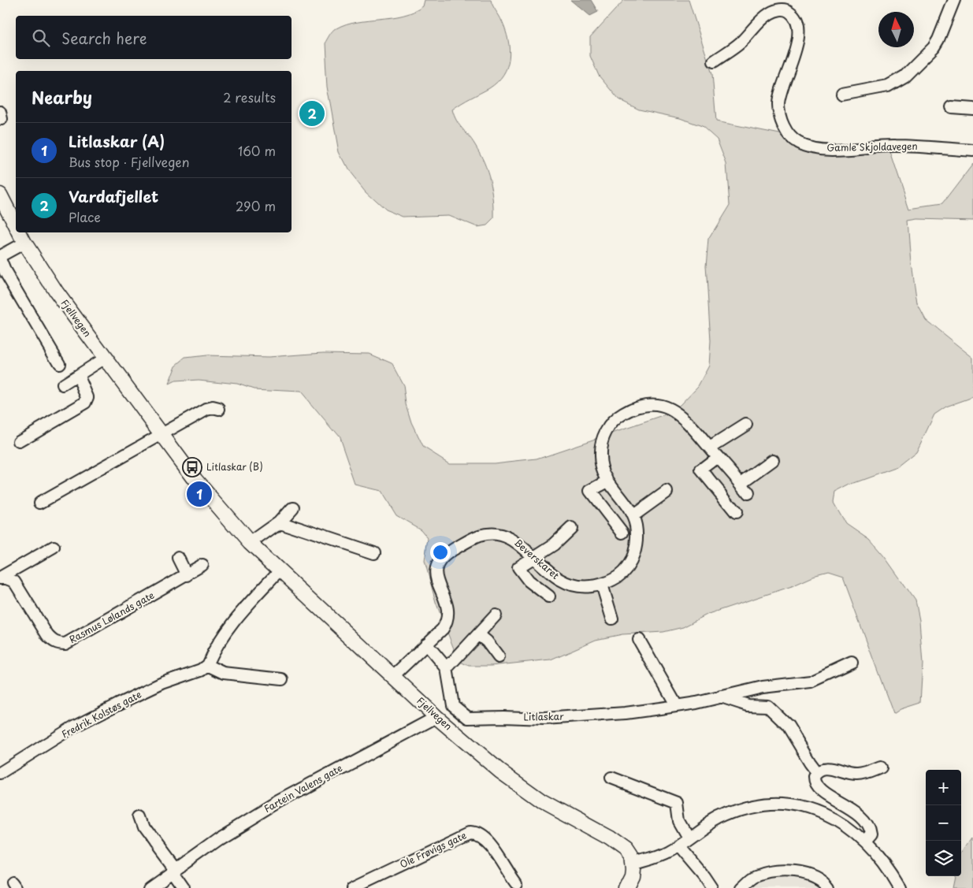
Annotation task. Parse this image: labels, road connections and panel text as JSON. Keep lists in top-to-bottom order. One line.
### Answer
{"streets":{"main road":["Fjellvegen"],"street":["Gamle Skjoldavegen","Beverskaret","Rasmus Lølands gate","Fredrik Kolstøs gate","Litlaskar","Fartein Valens gate","Ole Frøvigs gate"]},"crossings":[["Fjellvegen","Beverskaret"],["Fjellvegen","Fartein Valens gate"]],"places":{"bus stop":["Litlaskar (B)"]},"north":"top","page":{"search":"Search here","heading":["Nearby","2 results"],"pins":["2","1"],"list":[{"mark":"1","name":"Litlaskar (A)","note":"Bus stop · Fjellvegen","value":"160 m"},{"mark":"2","name":"Vardafjellet","note":"Place","value":"290 m"}],"map_buttons":["+","−"]}}
